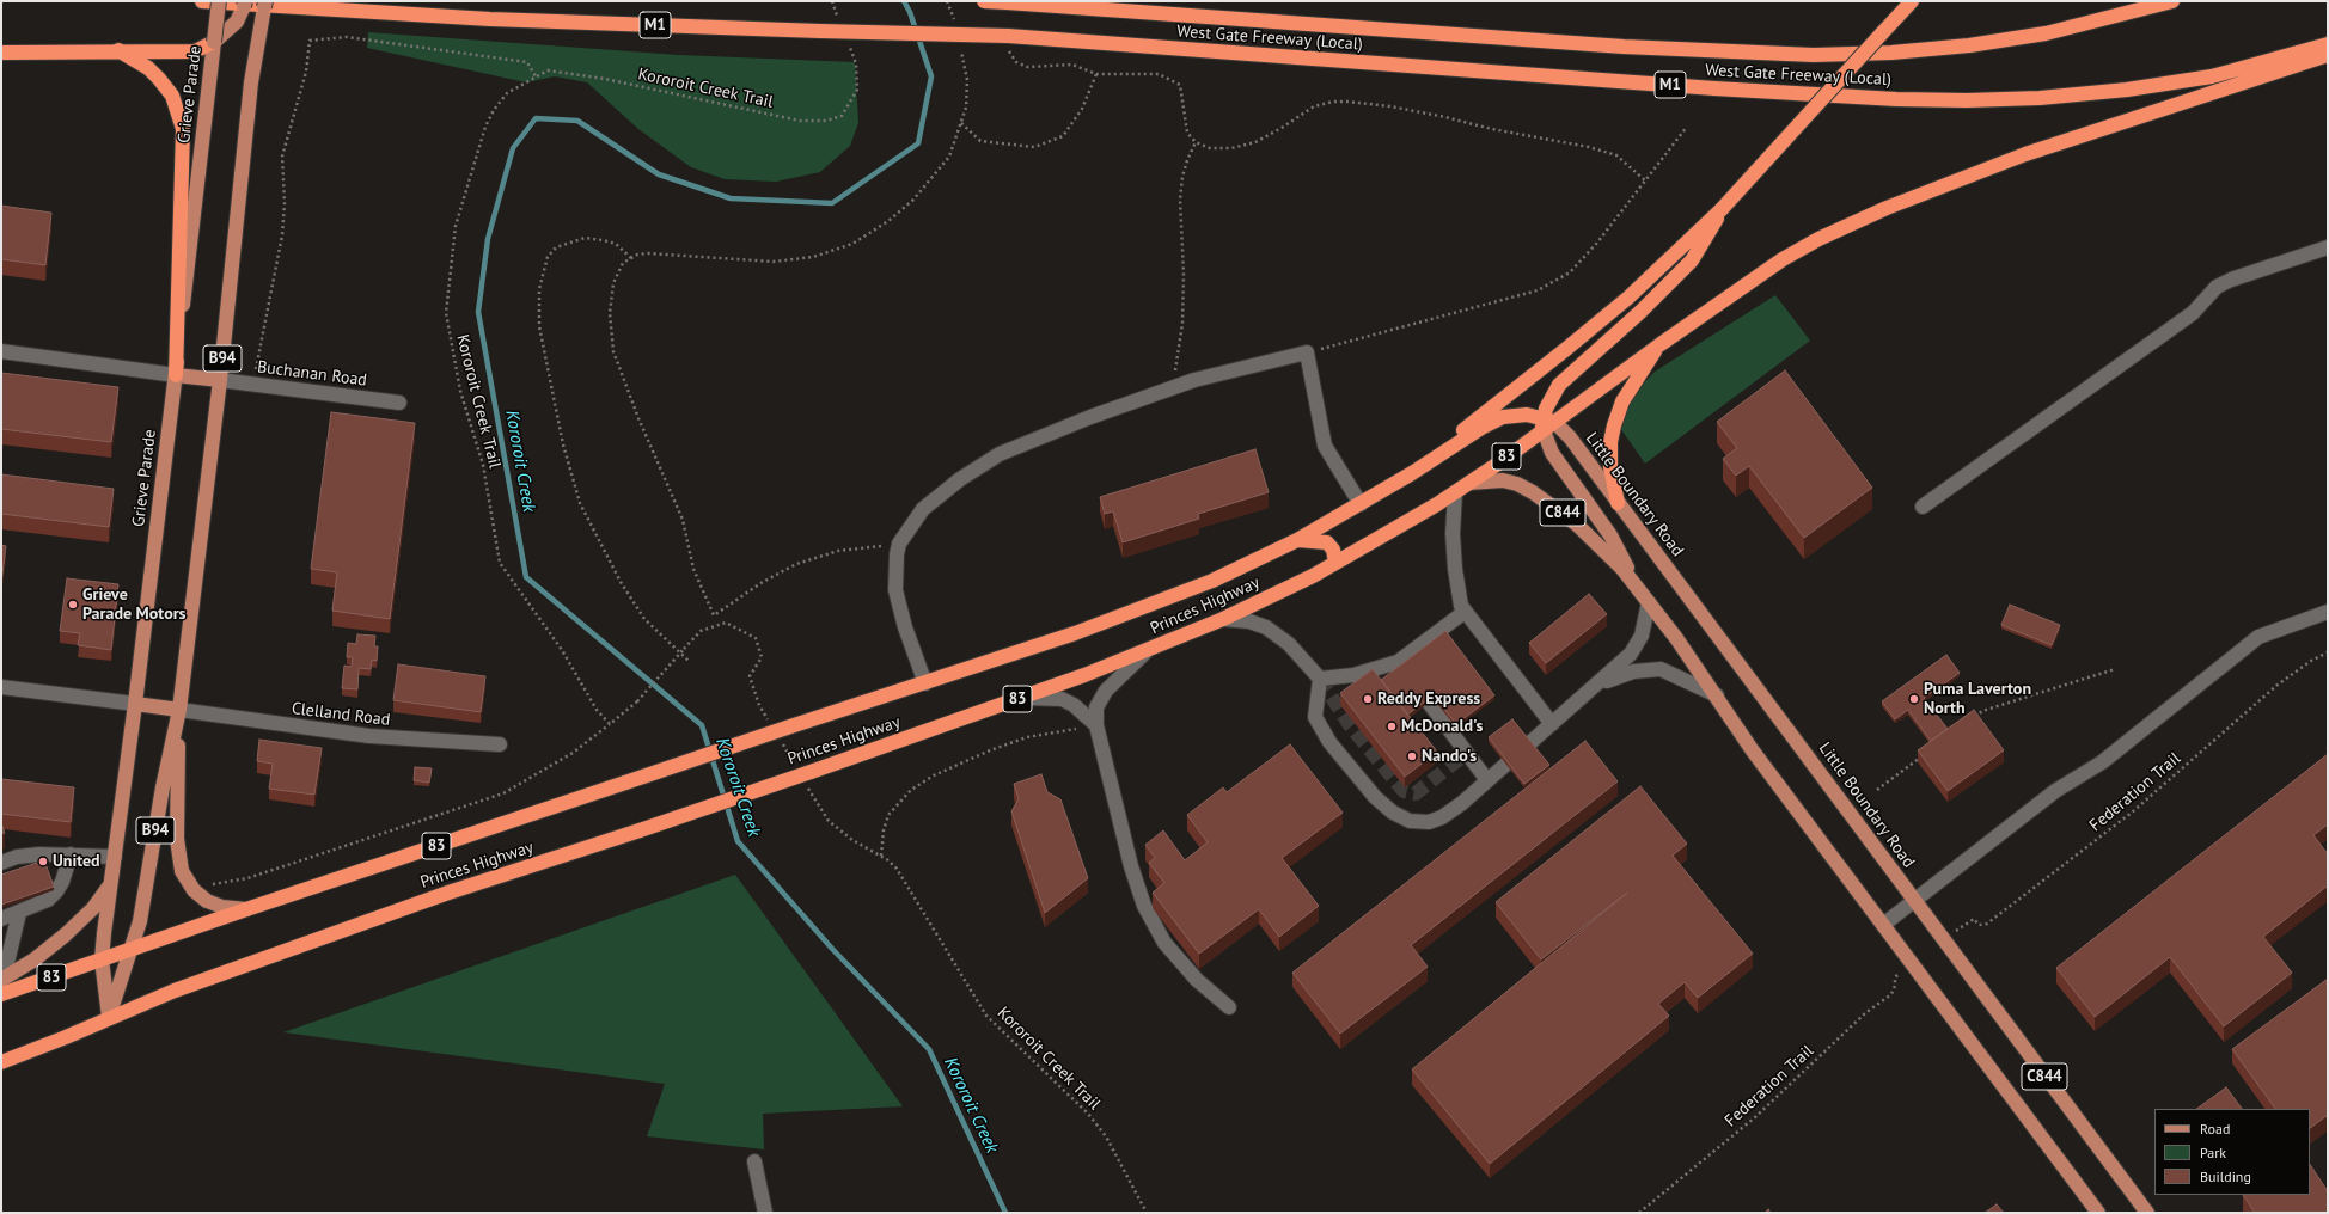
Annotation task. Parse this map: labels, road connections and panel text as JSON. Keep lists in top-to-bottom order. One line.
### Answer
{"streets":{"highway":["M1","West Gate Freeway (Local)","83","Princes Highway"],"main road":["Grieve Parade","B94","Little Boundary Road","C844"],"street":["Buchanan Road","Clelland Road"],"path":["Kororoit Creek Trail","Federation Trail"]},"crossings":[["Grieve Parade","83"],["Grieve Parade","Princes Highway"],["B94","Buchanan Road"],["B94","Princes Highway"],["B94","Clelland Road"],["83","Princes Highway"],["Little Boundary Road","C844"],["Little Boundary Road","Princes Highway"],["C844","Princes Highway"]],"water":["Kororoit Creek"],"places":["Grieve Parade Motors","Reddy Express","Puma Laverton North","McDonald's","Nando's","United"],"legend":["Road","Park","Building"]}
